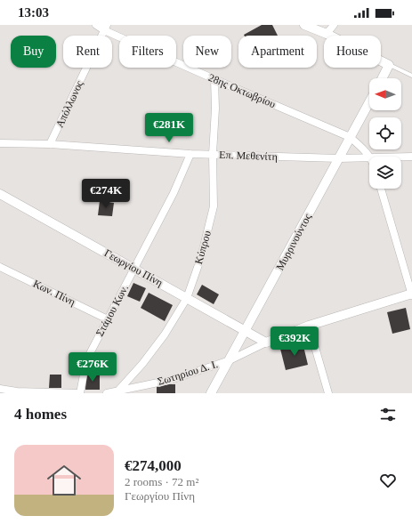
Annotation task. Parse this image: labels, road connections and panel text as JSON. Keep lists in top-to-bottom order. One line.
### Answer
{"streets":{"street":["28ης Οκτωβρίου","Απόλλωνος","Επ. Μεθενίτη","Μυρρινούντος","Κύπρου","Γεωργίου Πίνη","Κων. Πίνη","Στάμου Κων.","Σωτηρίου Δ. Ι."]},"crossings":[["28ης Οκτωβρίου","Απόλλωνος"],["28ης Οκτωβρίου","Μυρρινούντος"],["28ης Οκτωβρίου","Κύπρου"],["Απόλλωνος","Επ. Μεθενίτη"],["Επ. Μεθενίτη","Μυρρινούντος"],["Επ. Μεθενίτη","Κύπρου"],["Επ. Μεθενίτη","Στάμου Κων."],["Μυρρινούντος","Γεωργίου Πίνη"],["Μυρρινούντος","Σωτηρίου Δ. Ι."],["Κύπρου","Γεωργίου Πίνη"],["Κύπρου","Σωτηρίου Δ. Ι."],["Γεωργίου Πίνη","Στάμου Κων."],["Γεωργίου Πίνη","Σωτηρίου Δ. Ι."],["Κων. Πίνη","Στάμου Κων."]],"north":"left","page":{"status":"13:03","chip":["Buy","Rent","Filters","New","Apartment","House"],"price":["€281K","€274K","€392K","€276K"],"heading":"4 homes","list":[{"name":"€274,000","note":"2 rooms · 72 m² · Γεωργίου Πίνη"}]}}
